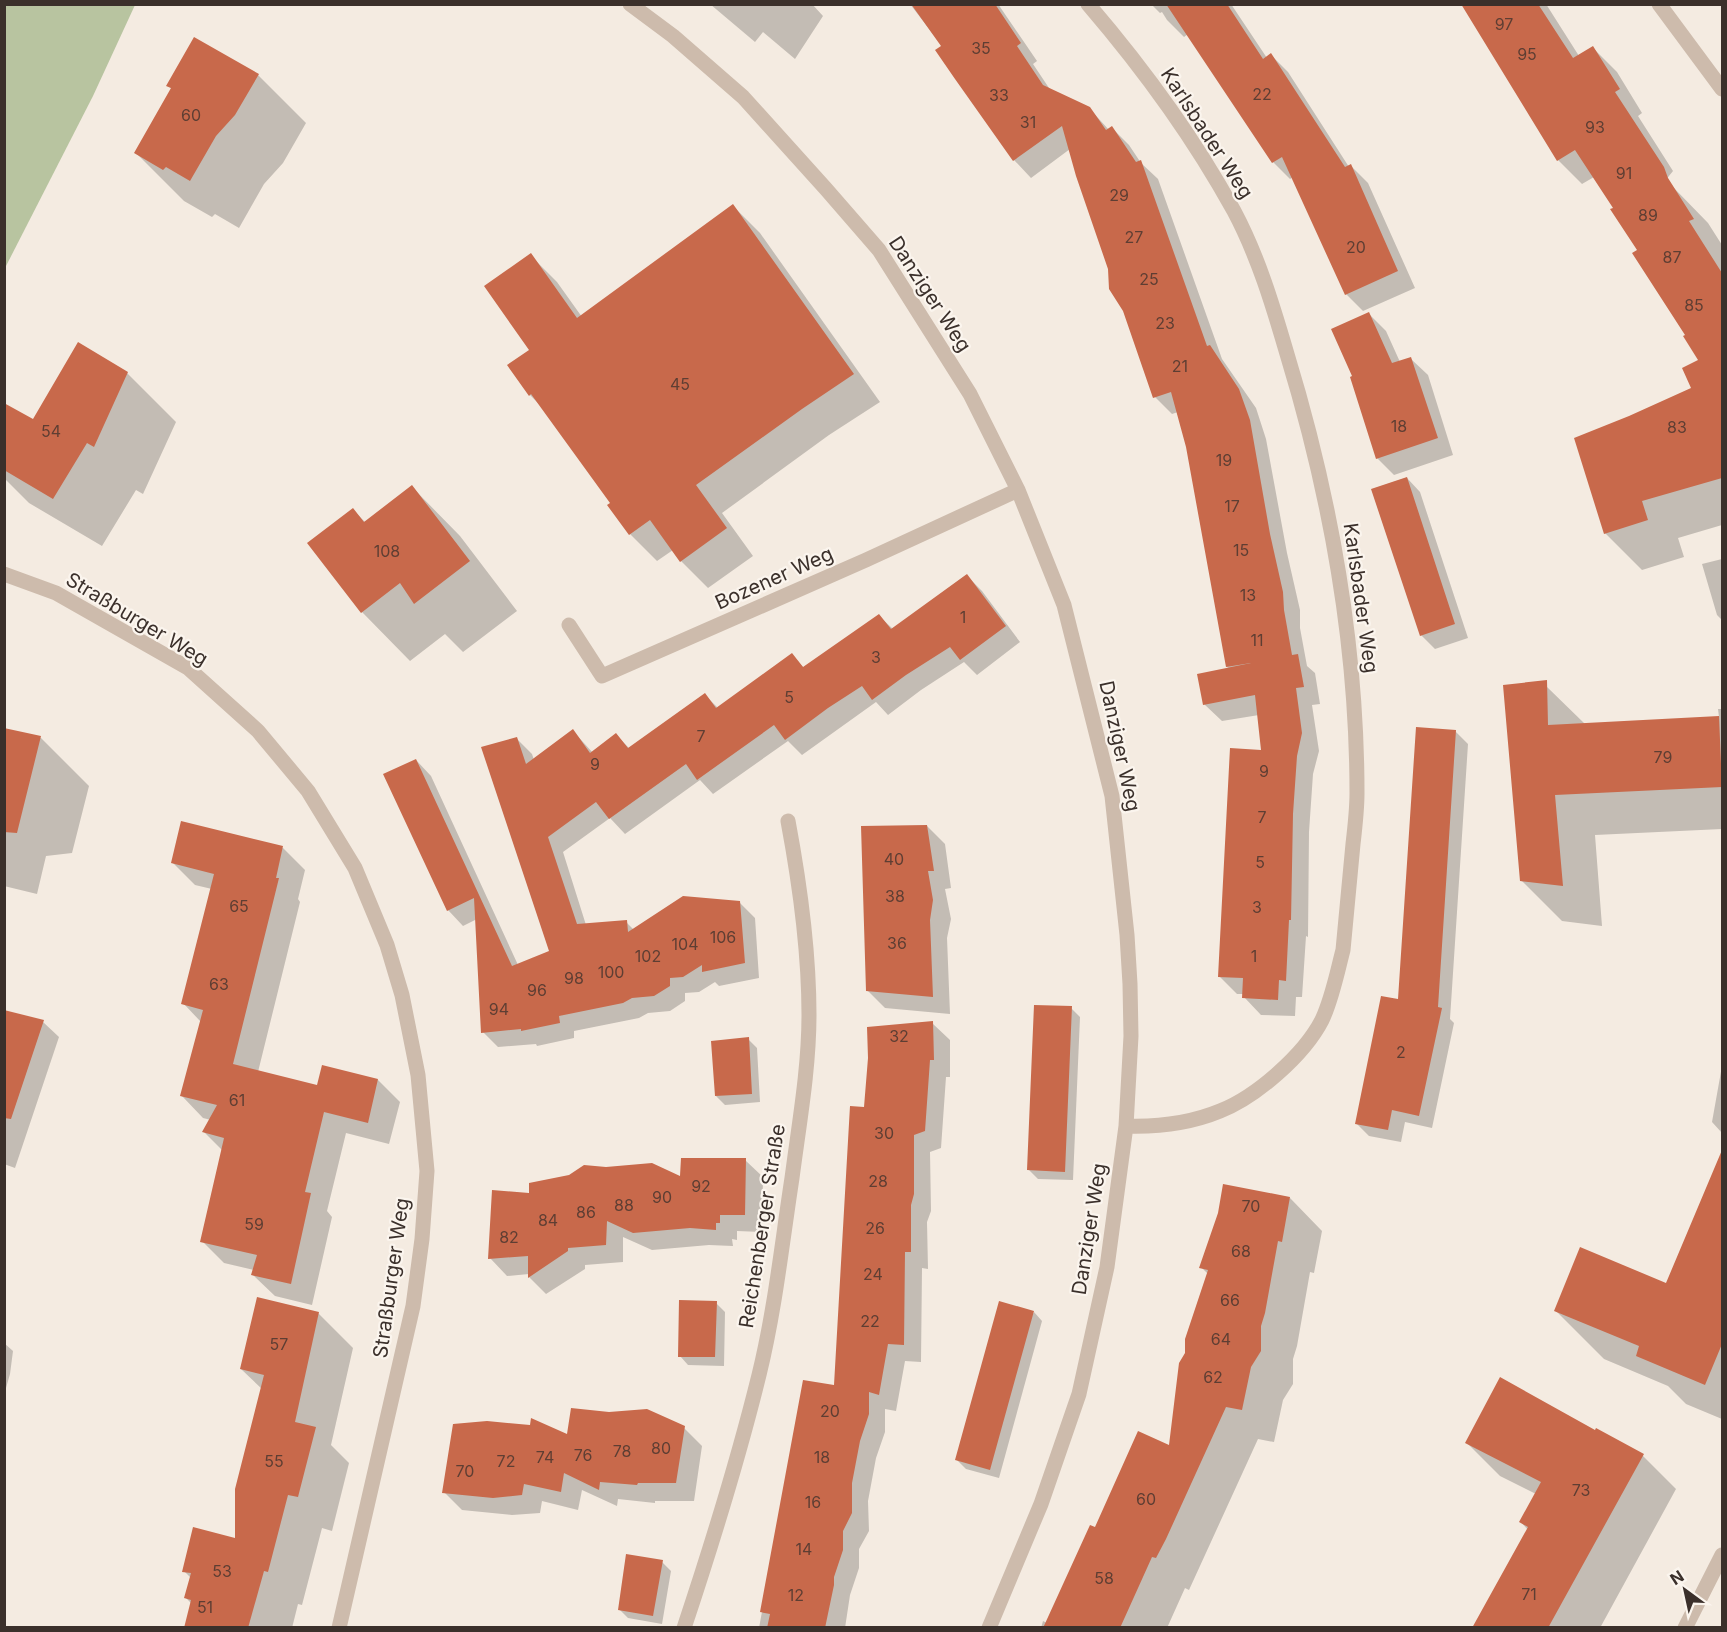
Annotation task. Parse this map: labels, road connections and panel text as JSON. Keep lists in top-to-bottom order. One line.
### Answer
{"streets":{"street":["Karlsbader Weg","Danziger Weg","Bozener Weg","Straßburger Weg","Reichenberger Straße"]},"crossings":[["Karlsbader Weg","Danziger Weg"],["Danziger Weg","Bozener Weg"]],"house_numbers":["97","35","95","22","33","60","31","93","91","29","89","27","20","87","25","85","23","21","45","18","83","54","19","17","15","108","13","1","11","3","5","7","79","9","9","7","40","5","38","65","3","106","36","104","102","1","100","98","63","96","94","32","2","61","30","28","92","90","88","70","86","84","59","26","82","68","24","66","22","64","57","62","20","80","78","76","74","18","55","72","70","73","60","16","14","53","58","71","12","51"],"north":"top left"}
